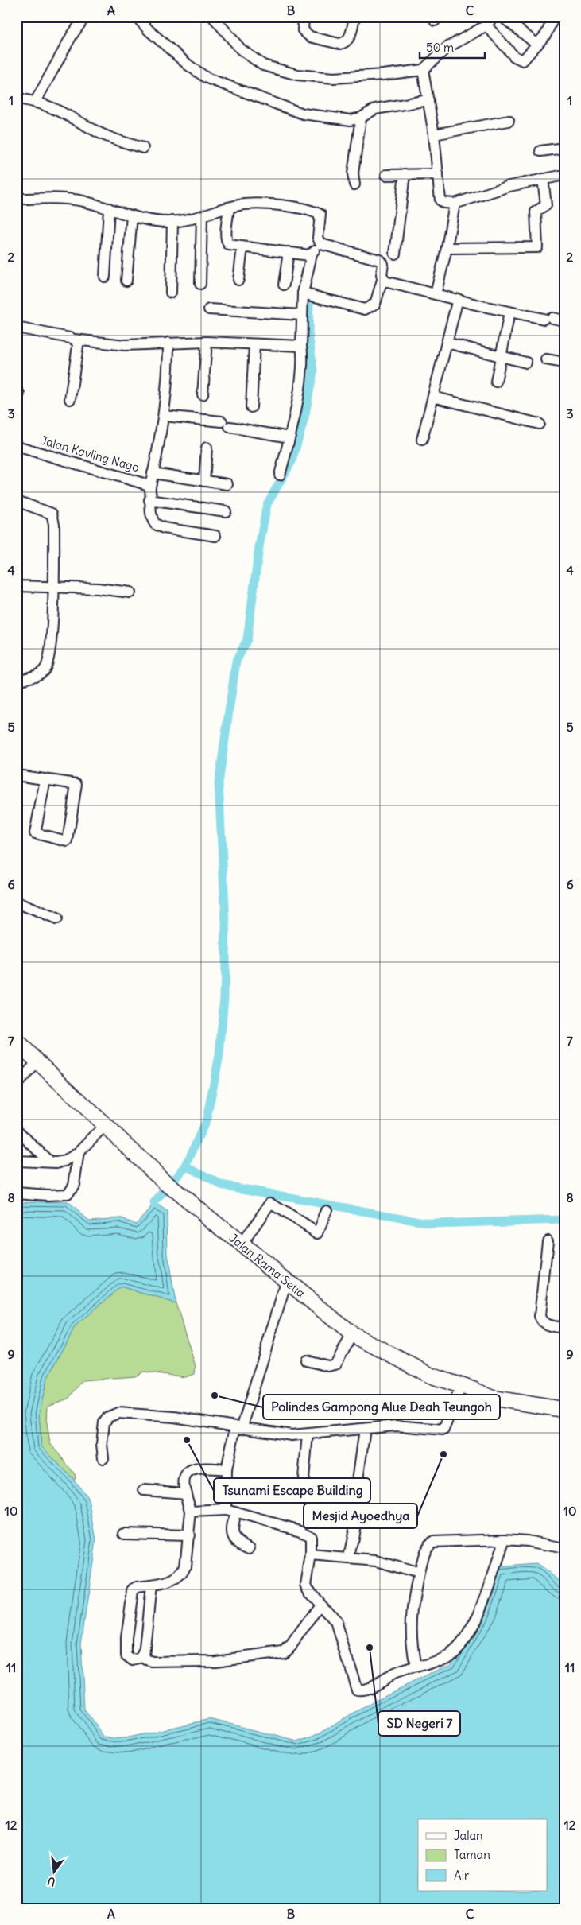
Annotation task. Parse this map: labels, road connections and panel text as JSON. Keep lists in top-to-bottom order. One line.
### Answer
{"streets":{"street":["Jalan Kavling Nago","Jalan Rama Setia"]},"places":["Polindes Gampong Alue Deah Teungoh","Tsunami Escape Building","Mesjid Ayoedhya","SD Negeri 7"],"legend":["Jalan","Taman","Air"],"scale_bar":"50 m","north":"bottom","grid":{"columns":["A","B","C"],"rows":["1","2","3","4","5","6","7","8","9","10","11","12"]}}
